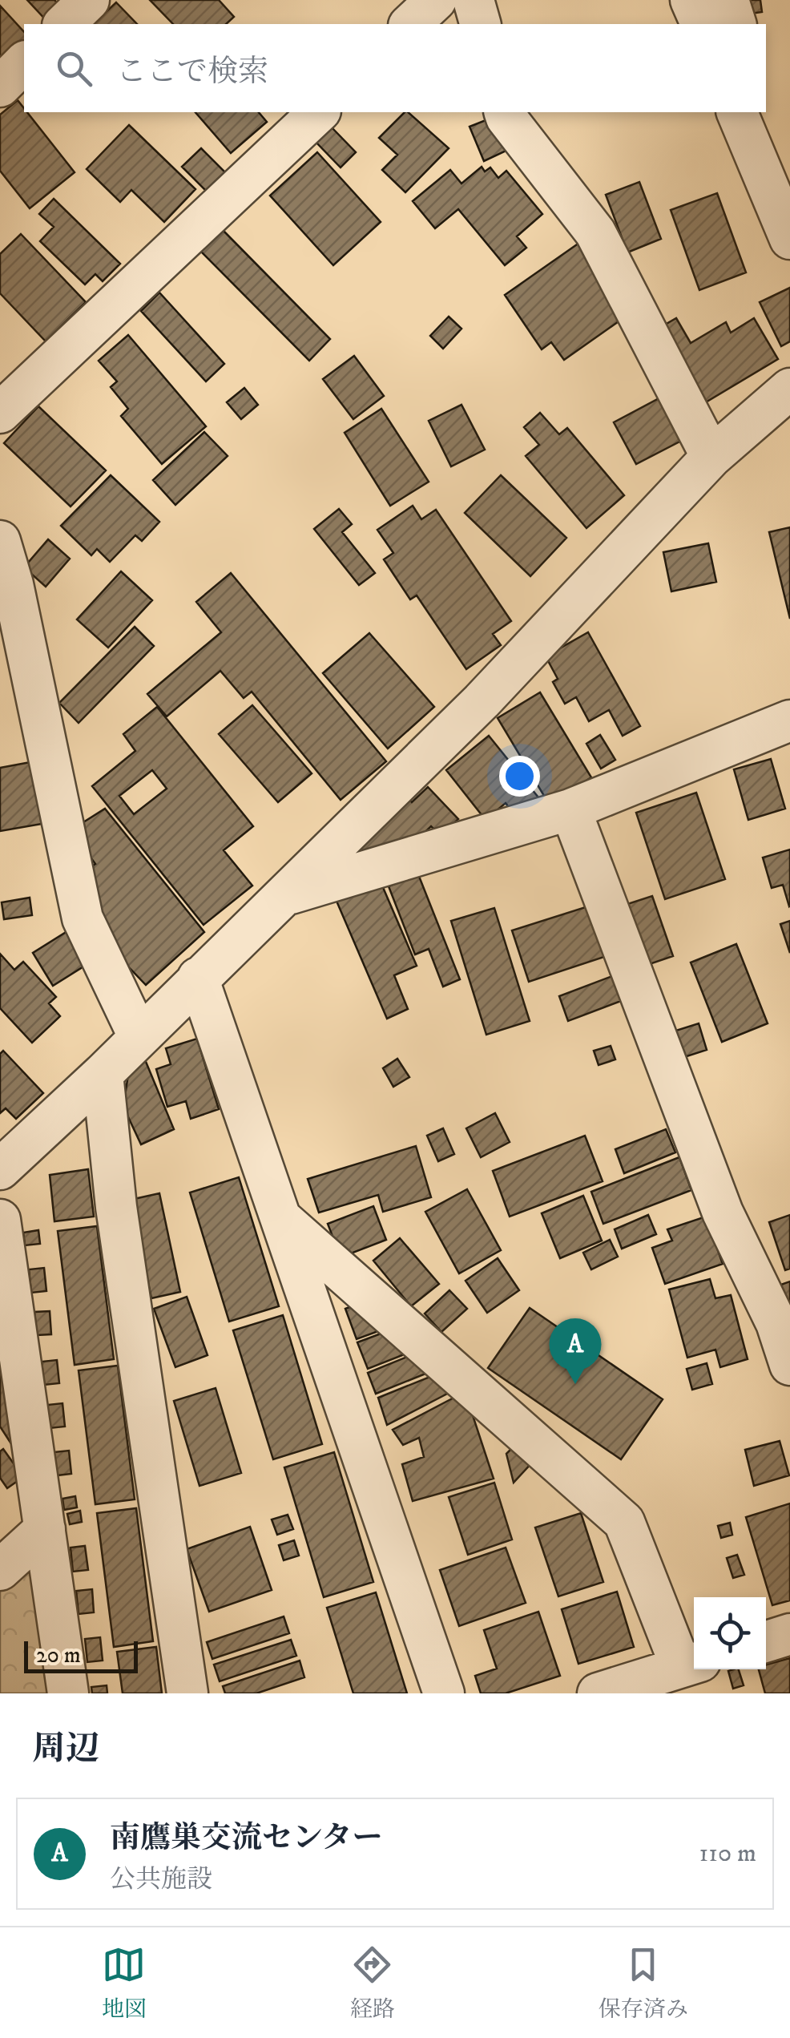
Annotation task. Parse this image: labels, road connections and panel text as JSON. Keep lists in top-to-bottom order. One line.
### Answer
{"scale_bar":"20 m","page":{"search":"ここで検索","pins":"A","scale":"20 m","heading":"周辺","list":[{"mark":"A","name":"南鷹巣交流センター","note":"公共施設","value":"110 m"}],"nav":["地図","経路","保存済み"]}}
